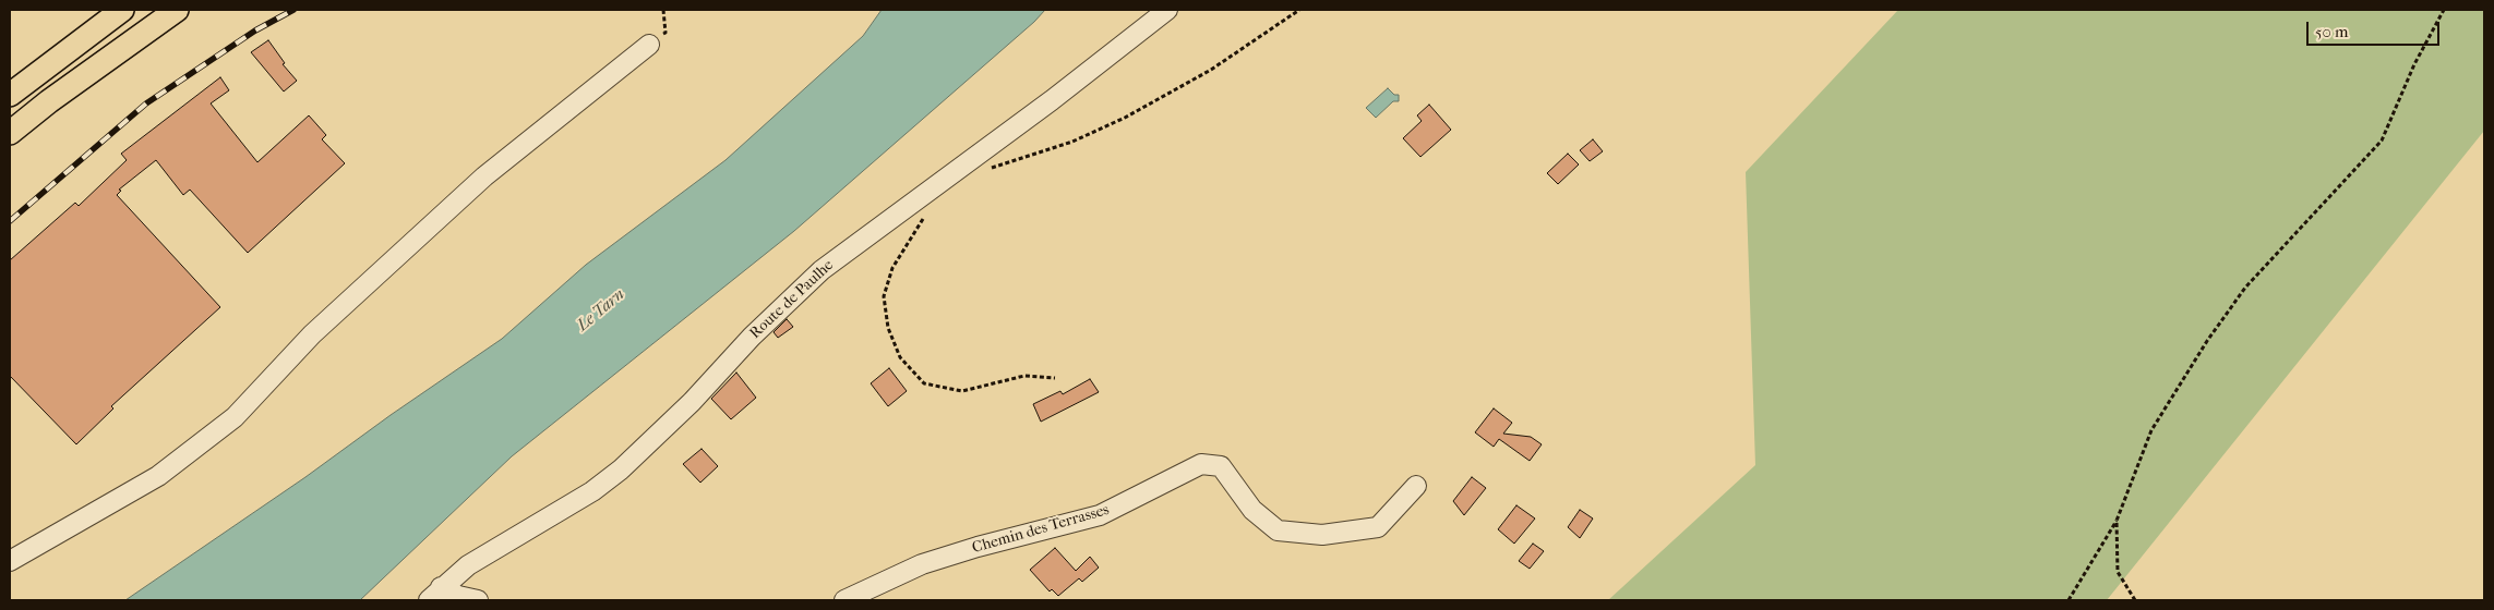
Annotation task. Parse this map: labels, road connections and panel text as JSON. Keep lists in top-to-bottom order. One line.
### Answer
{"streets":{"street":["Route de Paulhe","Chemin des Terrasses"]},"water":["Le Tarn"],"scale_bar":"50 m"}
